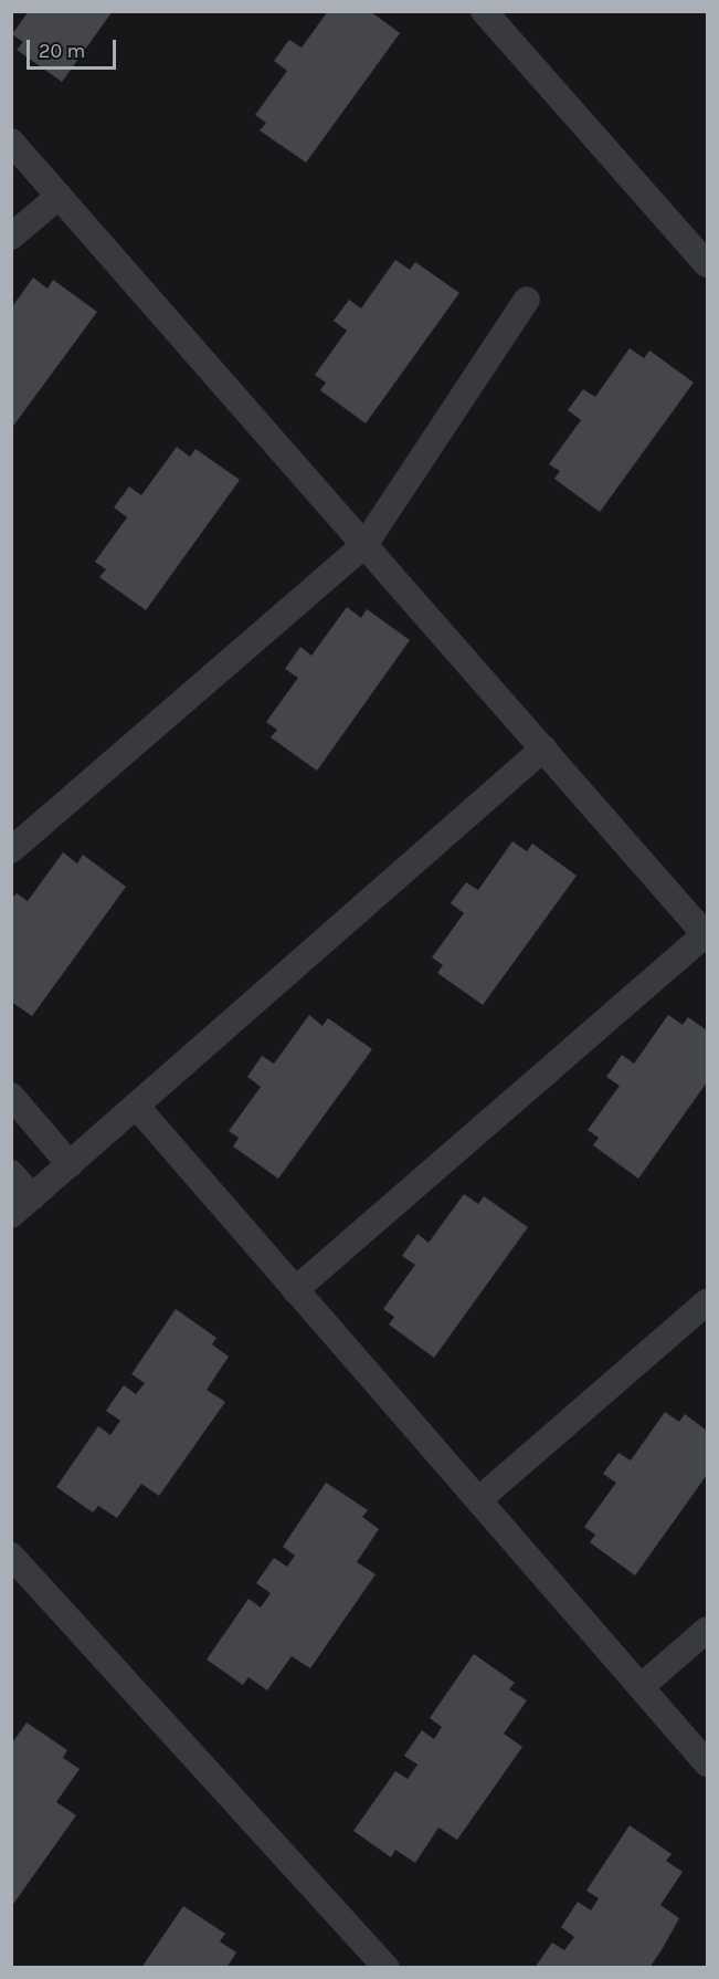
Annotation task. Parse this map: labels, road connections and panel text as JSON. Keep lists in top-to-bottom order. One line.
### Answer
{"scale_bar":"20 m"}
